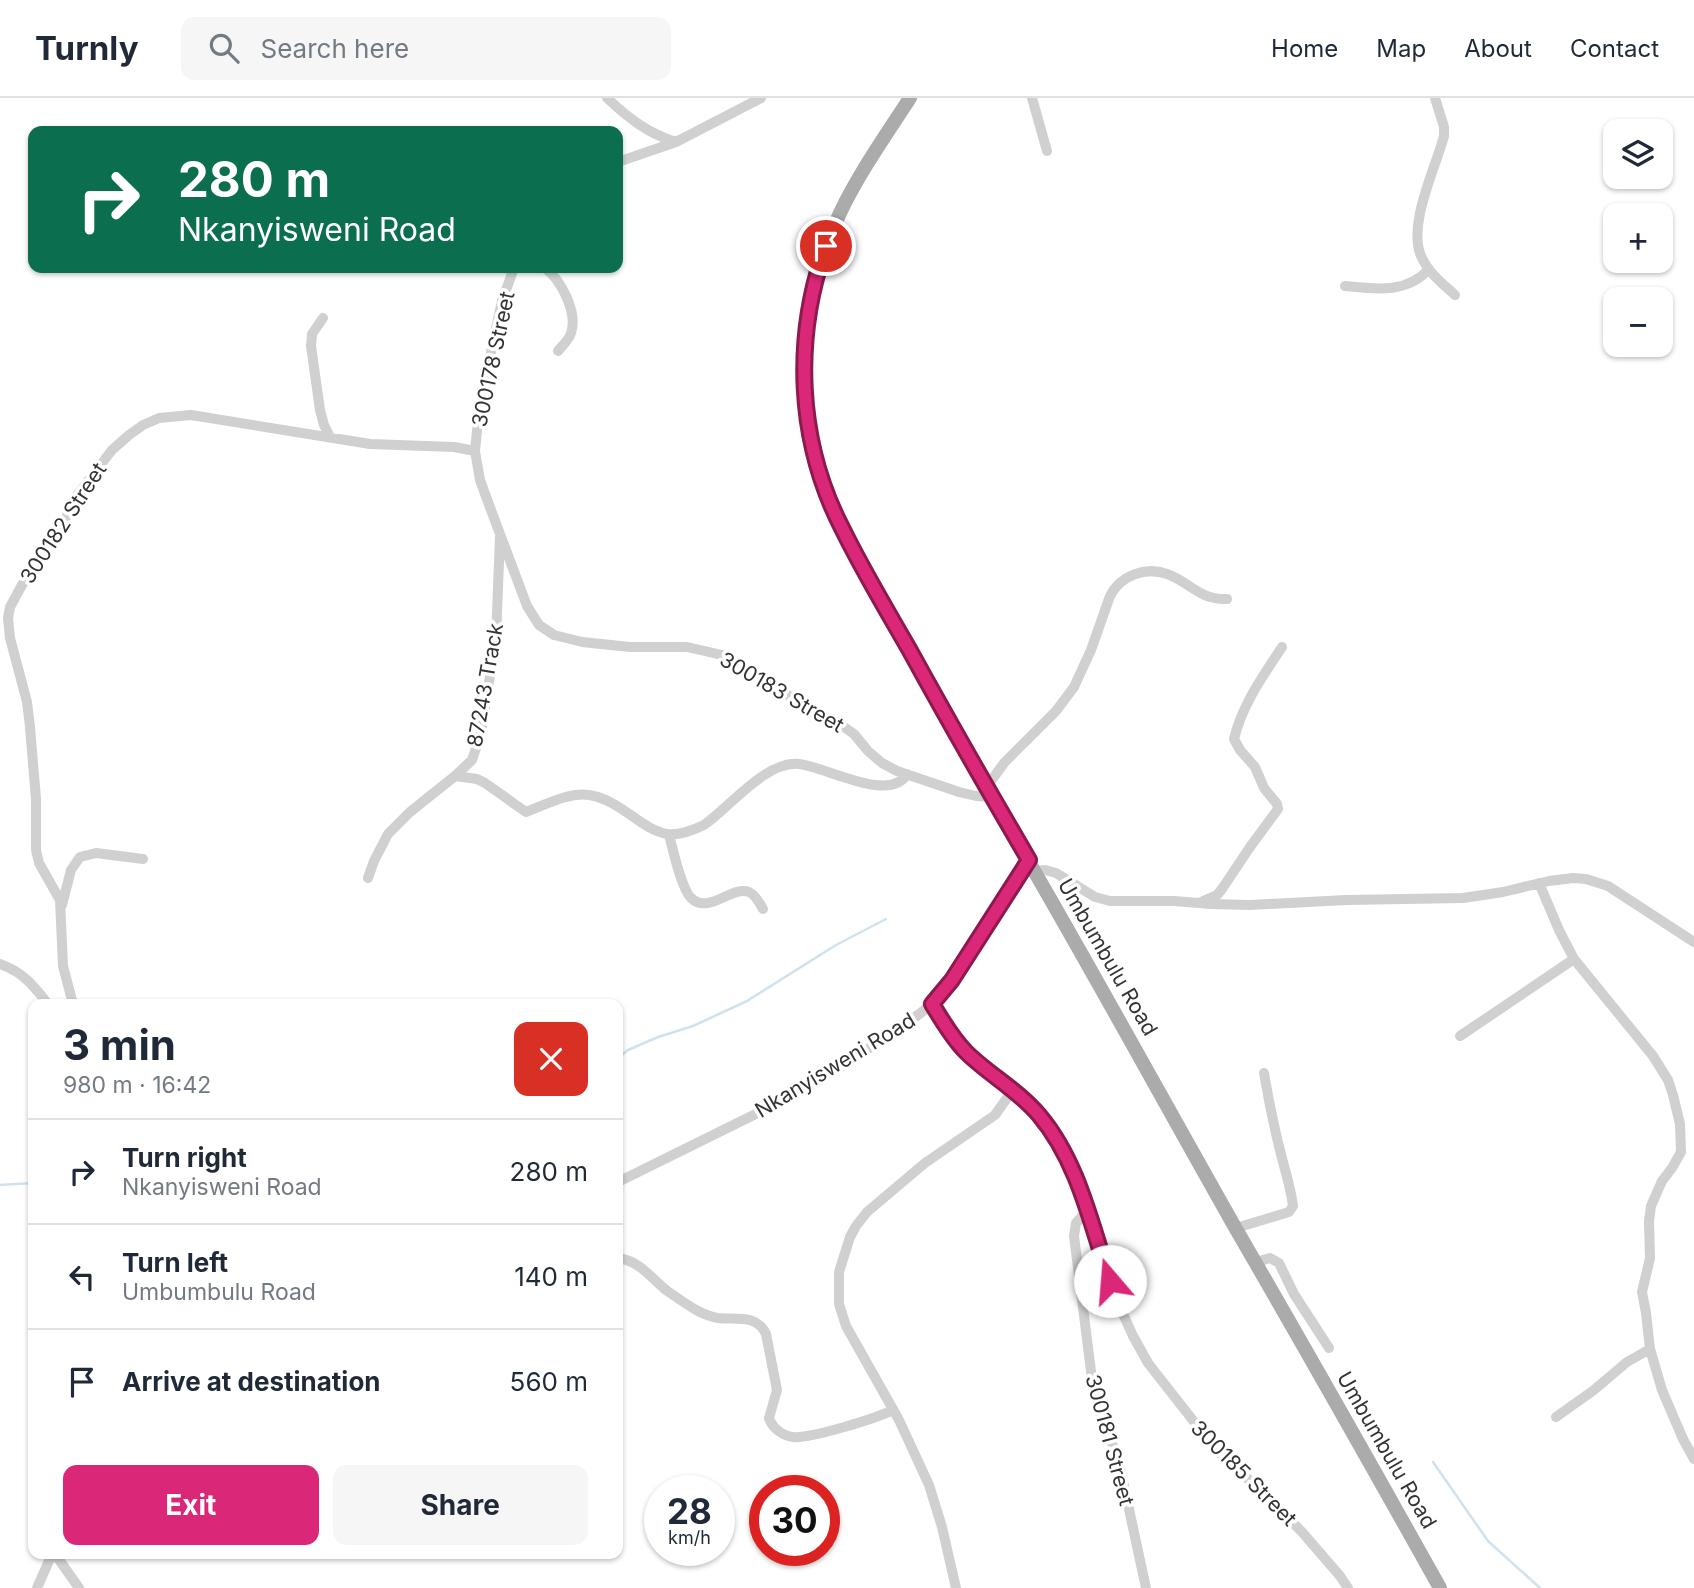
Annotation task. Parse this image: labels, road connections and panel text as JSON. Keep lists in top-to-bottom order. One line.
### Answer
{"streets":{"main road":["Umbumbulu Road"],"street":["300178 Street","300182 Street","87243 Track","300183 Street","Nkanyisweni Road","300181 Street","300185 Street"]},"crossings":[["300178 Street","300182 Street"],["300178 Street","300183 Street"],["300182 Street","300183 Street"],["87243 Track","300183 Street"],["300183 Street","Umbumbulu Road"],["Umbumbulu Road","Nkanyisweni Road"],["Nkanyisweni Road","300185 Street"],["300181 Street","300185 Street"]],"page":{"header":"Turnly","search":"Search here","nav":["Home","Map","About","Contact"],"map_buttons":["+","−"],"turn":["280 m","Nkanyisweni Road"],"heading":["3 min","980 m · 16:42"],"list":[{"name":"Turn right","note":"Nkanyisweni Road","value":"280 m"},{"name":"Turn left","note":"Umbumbulu Road","value":"140 m"},{"name":"Arrive at destination","value":"560 m"}],"buttons":["Exit","Share"],"speed":"28 km/h","limit":"30"}}
